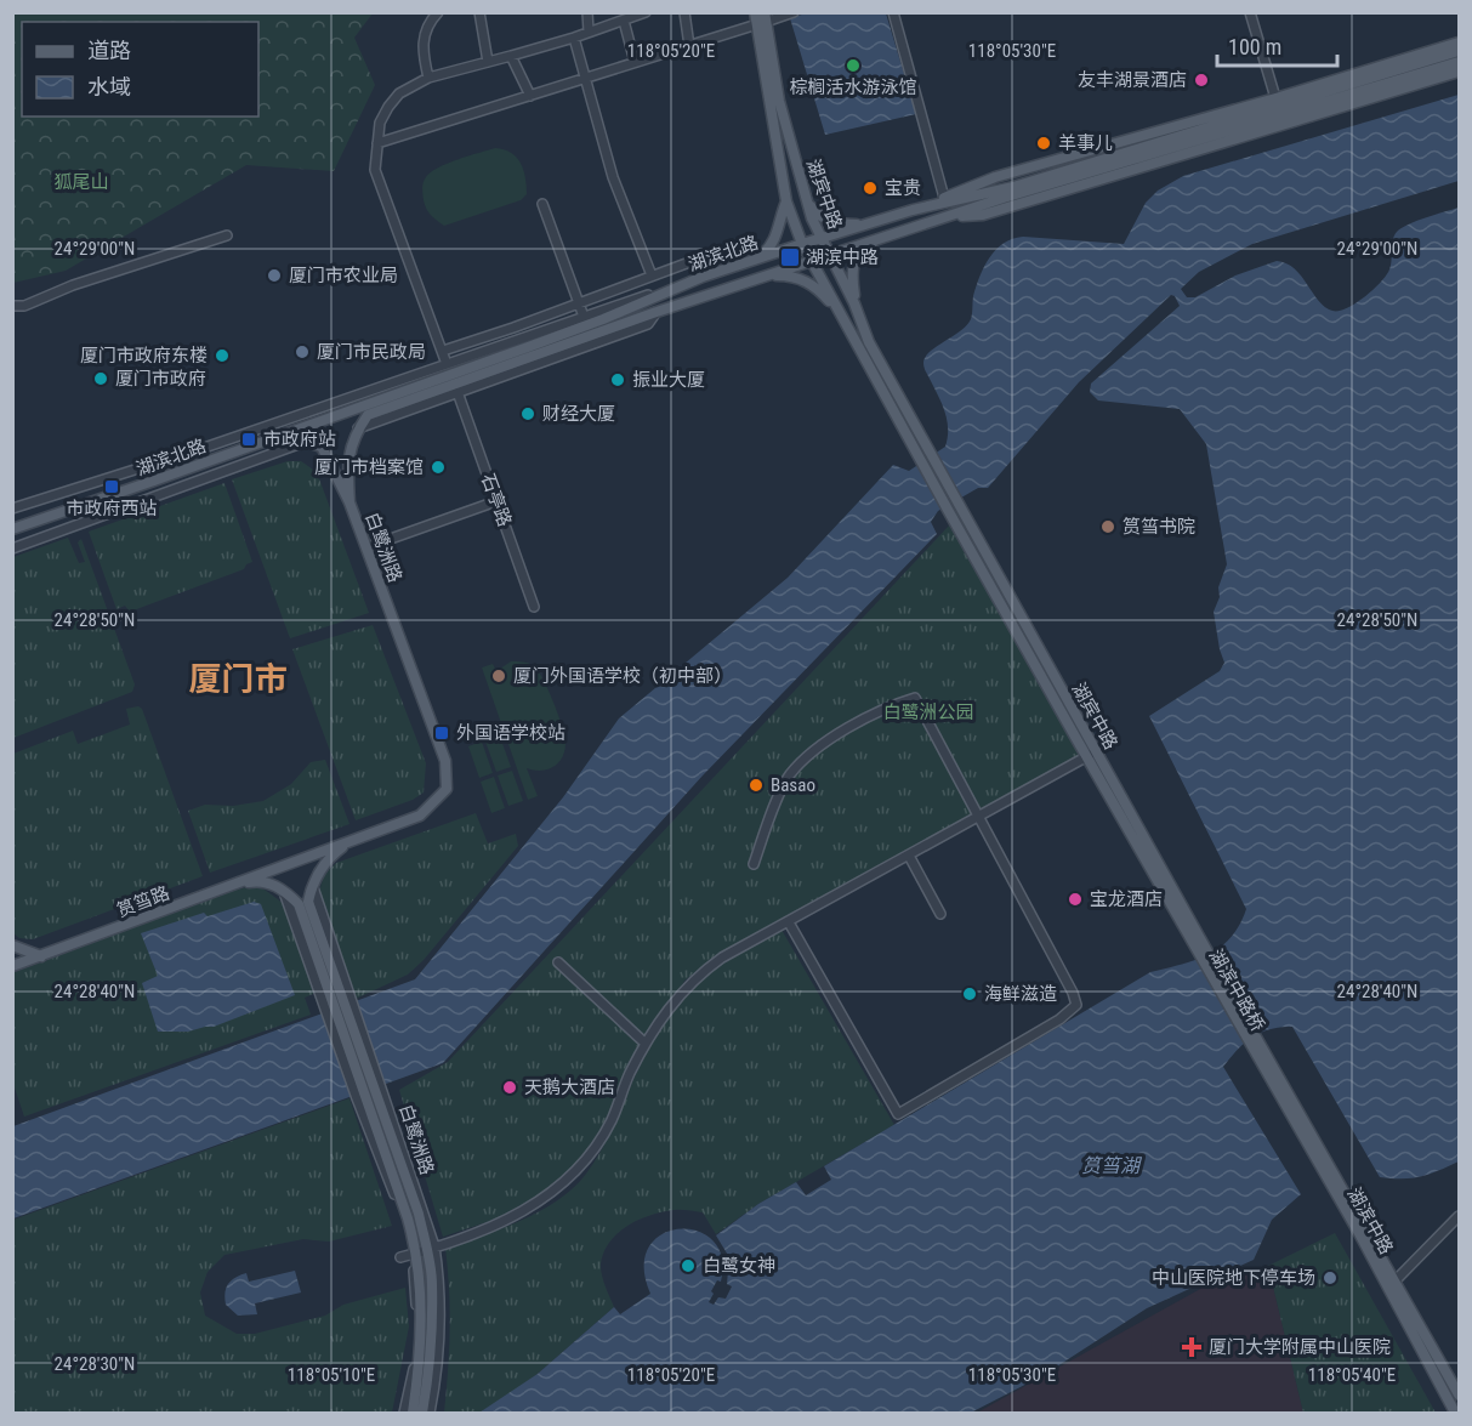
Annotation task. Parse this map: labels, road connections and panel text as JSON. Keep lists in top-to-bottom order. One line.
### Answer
{"streets":{"main road":["湖宾中路","湖滨北路","白鹭洲路","筼筜路","湖滨中路桥","湖滨中路"],"street":["石亭路"]},"crossings":[["湖宾中路","湖滨北路"],["湖宾中路","湖滨中路桥"],["湖滨北路","白鹭洲路"],["白鹭洲路","筼筜路"],["湖滨中路桥","湖滨中路"]],"districts":["厦门市"],"water":["筼筜湖"],"parks":["狐尾山","白鹭洲公园"],"places":{"other":["棕榈活水游泳馆","友丰湖景酒店","羊事儿","宝贵","厦门市农业局","厦门市民政局","厦门市政府东楼","厦门市政府","振业大厦","财经大厦","厦门市档案馆","筼筜书院","厦门外国语学校（初中部）","Basao","宝龙酒店","海鲜滋造","天鹅大酒店","白鹭女神","中山医院地下停车场"],"transit":["湖滨中路","市政府站","市政府西站","外国语学校站"],"health":["厦门大学附属中山医院"]},"legend":["道路","水域"],"scale_bar":"100 m","coordinates":["118°05'20\"E","118°05'30\"E","24°29'00\"N","24°28'50\"N","24°28'40\"N","24°28'30\"N","118°05'10\"E","118°05'40\"E"]}
